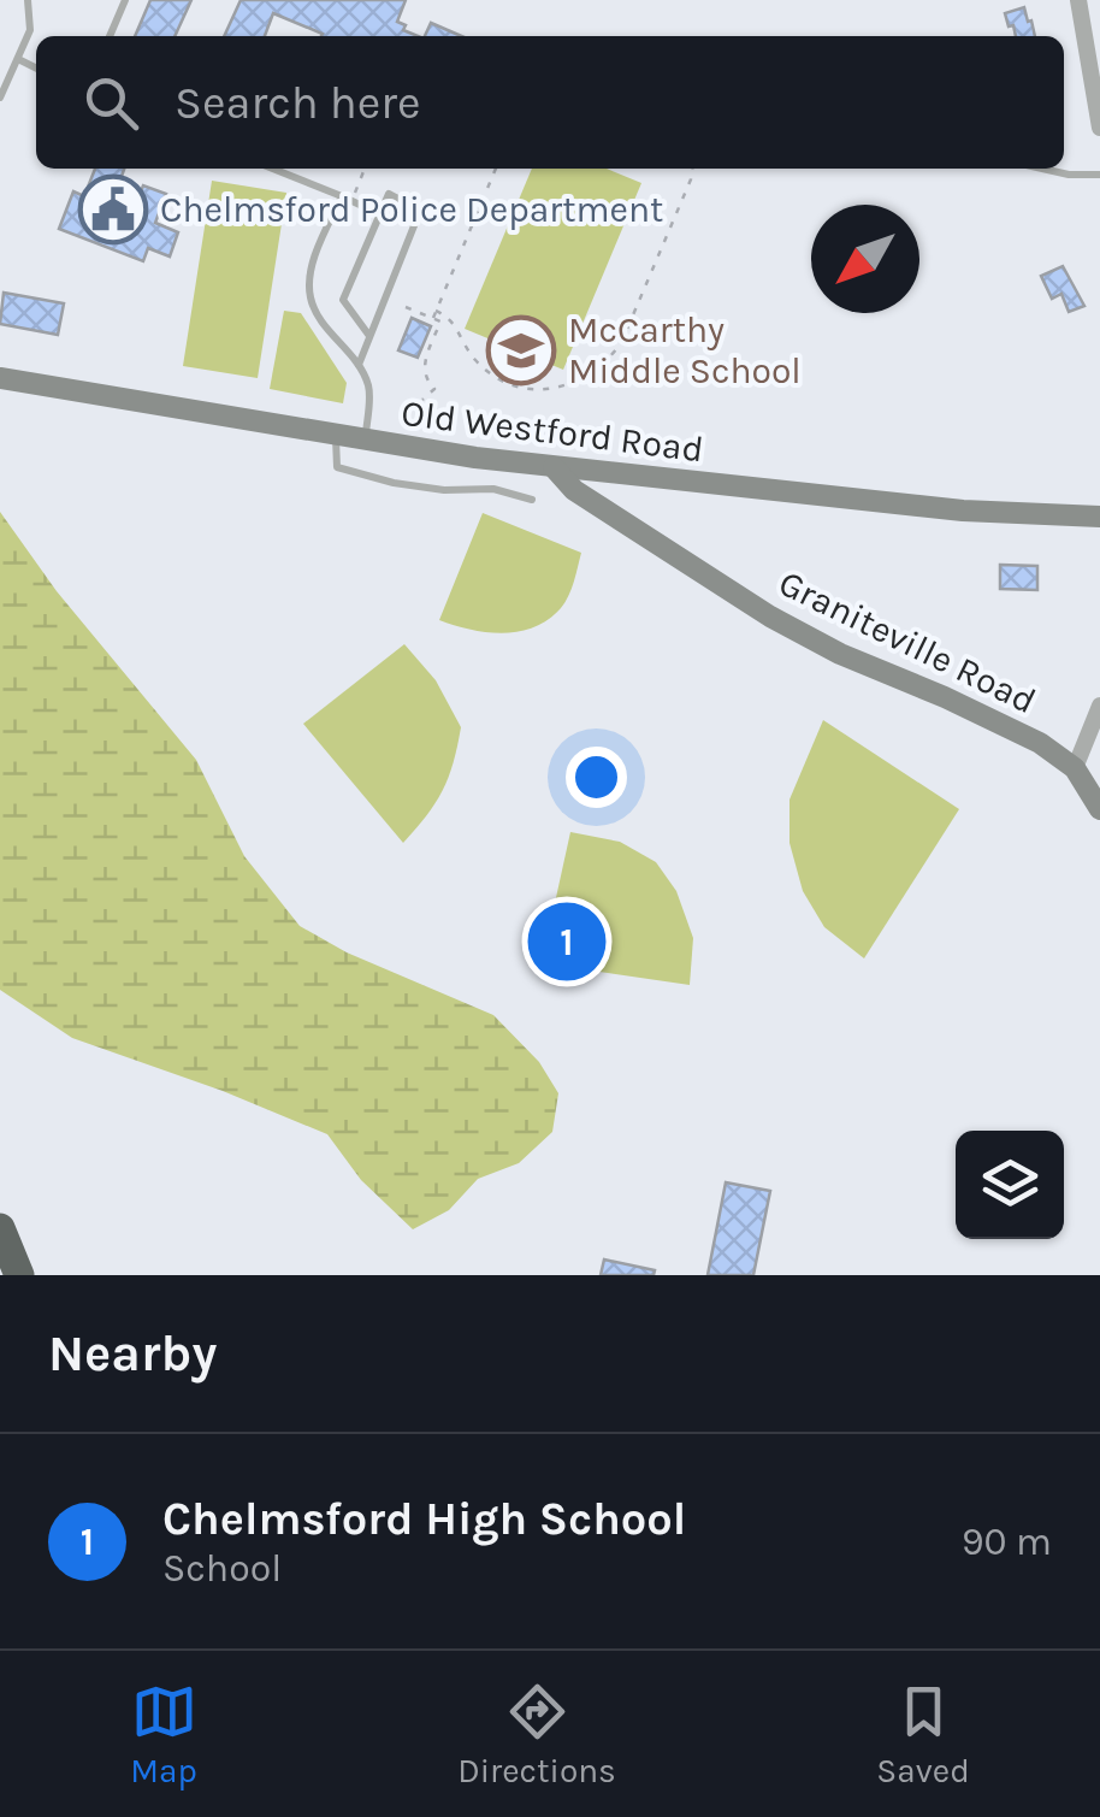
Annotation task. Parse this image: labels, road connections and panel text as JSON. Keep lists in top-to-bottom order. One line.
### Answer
{"streets":{"main road":["Old Westford Road","Graniteville Road"]},"crossings":[["Old Westford Road","Graniteville Road"]],"places":{"public building":["Chelmsford Police Department"],"school or university":["McCarthy Middle School"]},"north":"bottom left","page":{"search":"Search here","pins":"1","heading":"Nearby","list":[{"mark":"1","name":"Chelmsford High School","note":"School","value":"90 m"}],"nav":["Map","Directions","Saved"]}}
